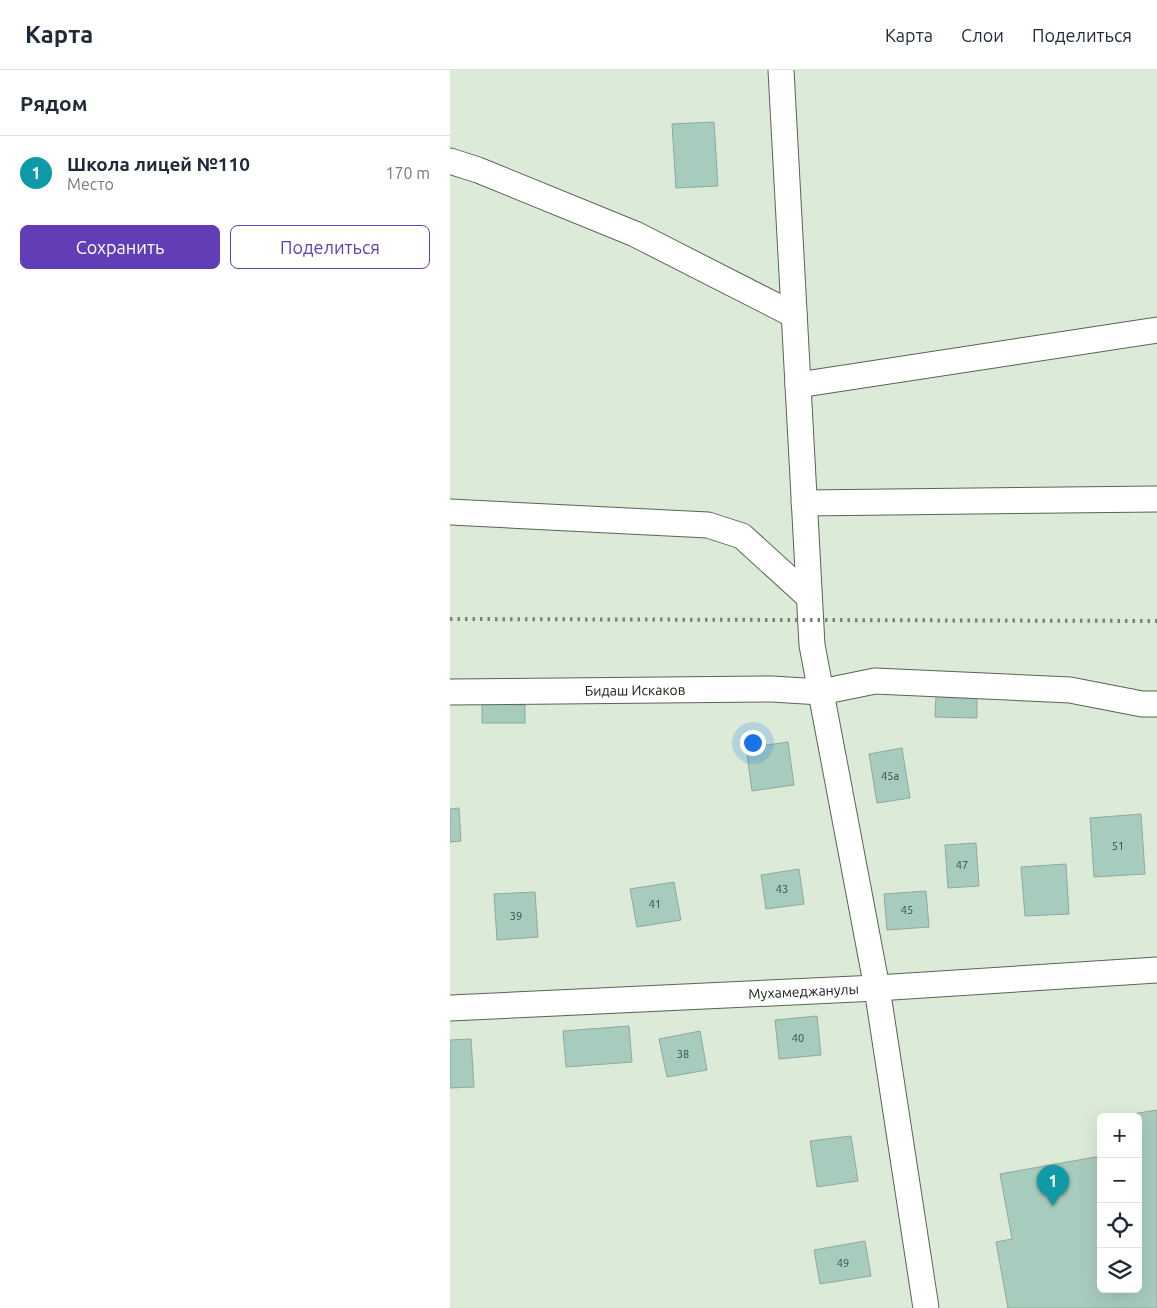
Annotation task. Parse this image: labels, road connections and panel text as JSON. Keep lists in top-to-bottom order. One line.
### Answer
{"streets":{"street":["Бидаш Искаков","Мухамеджанулы"]},"house_numbers":["45а","51","47","43","41","45","39","40","38","49"],"page":{"header":"Карта","nav":["Карта","Слои","Поделиться"],"heading":"Рядом","list":[{"mark":"1","name":"Школа лицей №110","note":"Место","value":"170 m"}],"buttons":["Сохранить","Поделиться"],"map_buttons":["+","−"],"pins":"1"}}
